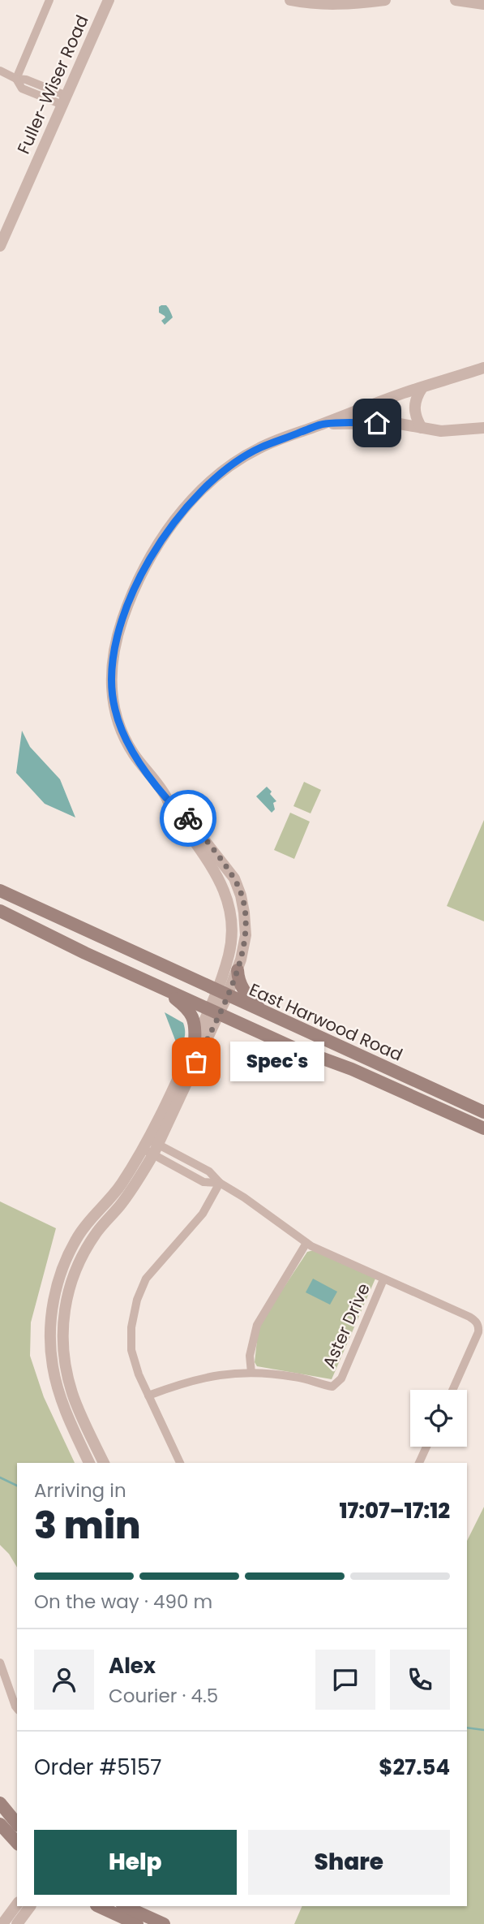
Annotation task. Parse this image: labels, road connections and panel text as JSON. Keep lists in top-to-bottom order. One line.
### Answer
{"streets":{"main road":["East Harwood Road"],"street":["Fuller-Wiser Road","Aster Drive"]},"places":["Spec's"],"page":{"bubble":"Spec's","heading":["3 min","Arriving in","17:07–17:12"],"panel":["Alex","Courier · 4.5","Order #5157","$27.54"],"bar":"On the way · 490 m","buttons":["Help","Share"]}}
